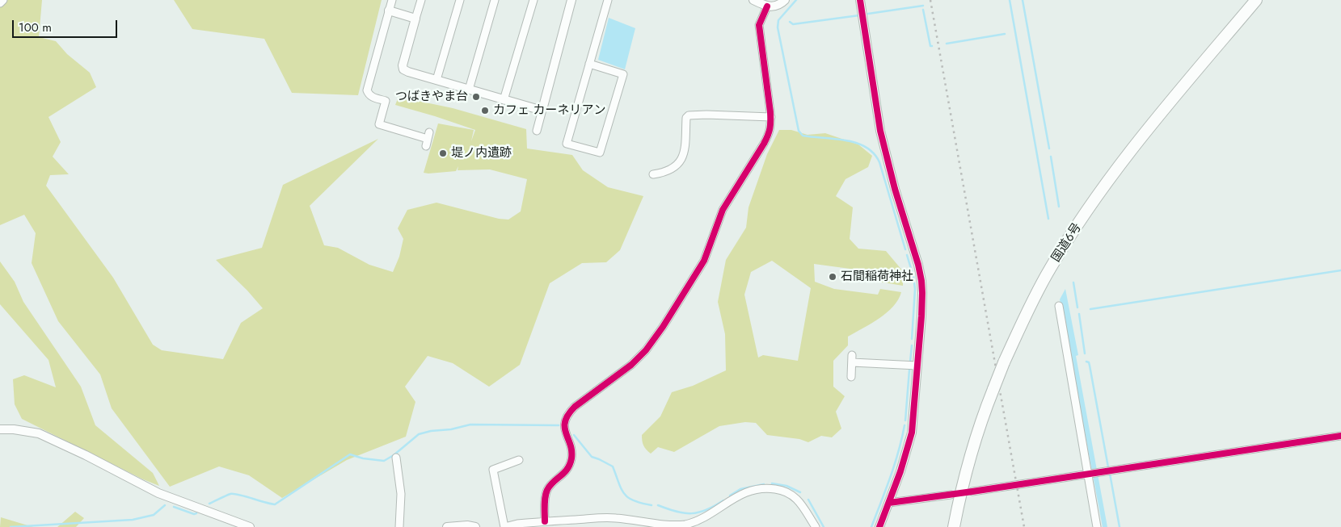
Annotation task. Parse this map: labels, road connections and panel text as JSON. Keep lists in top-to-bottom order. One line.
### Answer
{"streets":{"highway":["国道6号"]},"places":["つばきやま台","カフェ カーネリアン","堤ノ内遺跡","石間稲荷神社"],"scale_bar":"100 m"}
